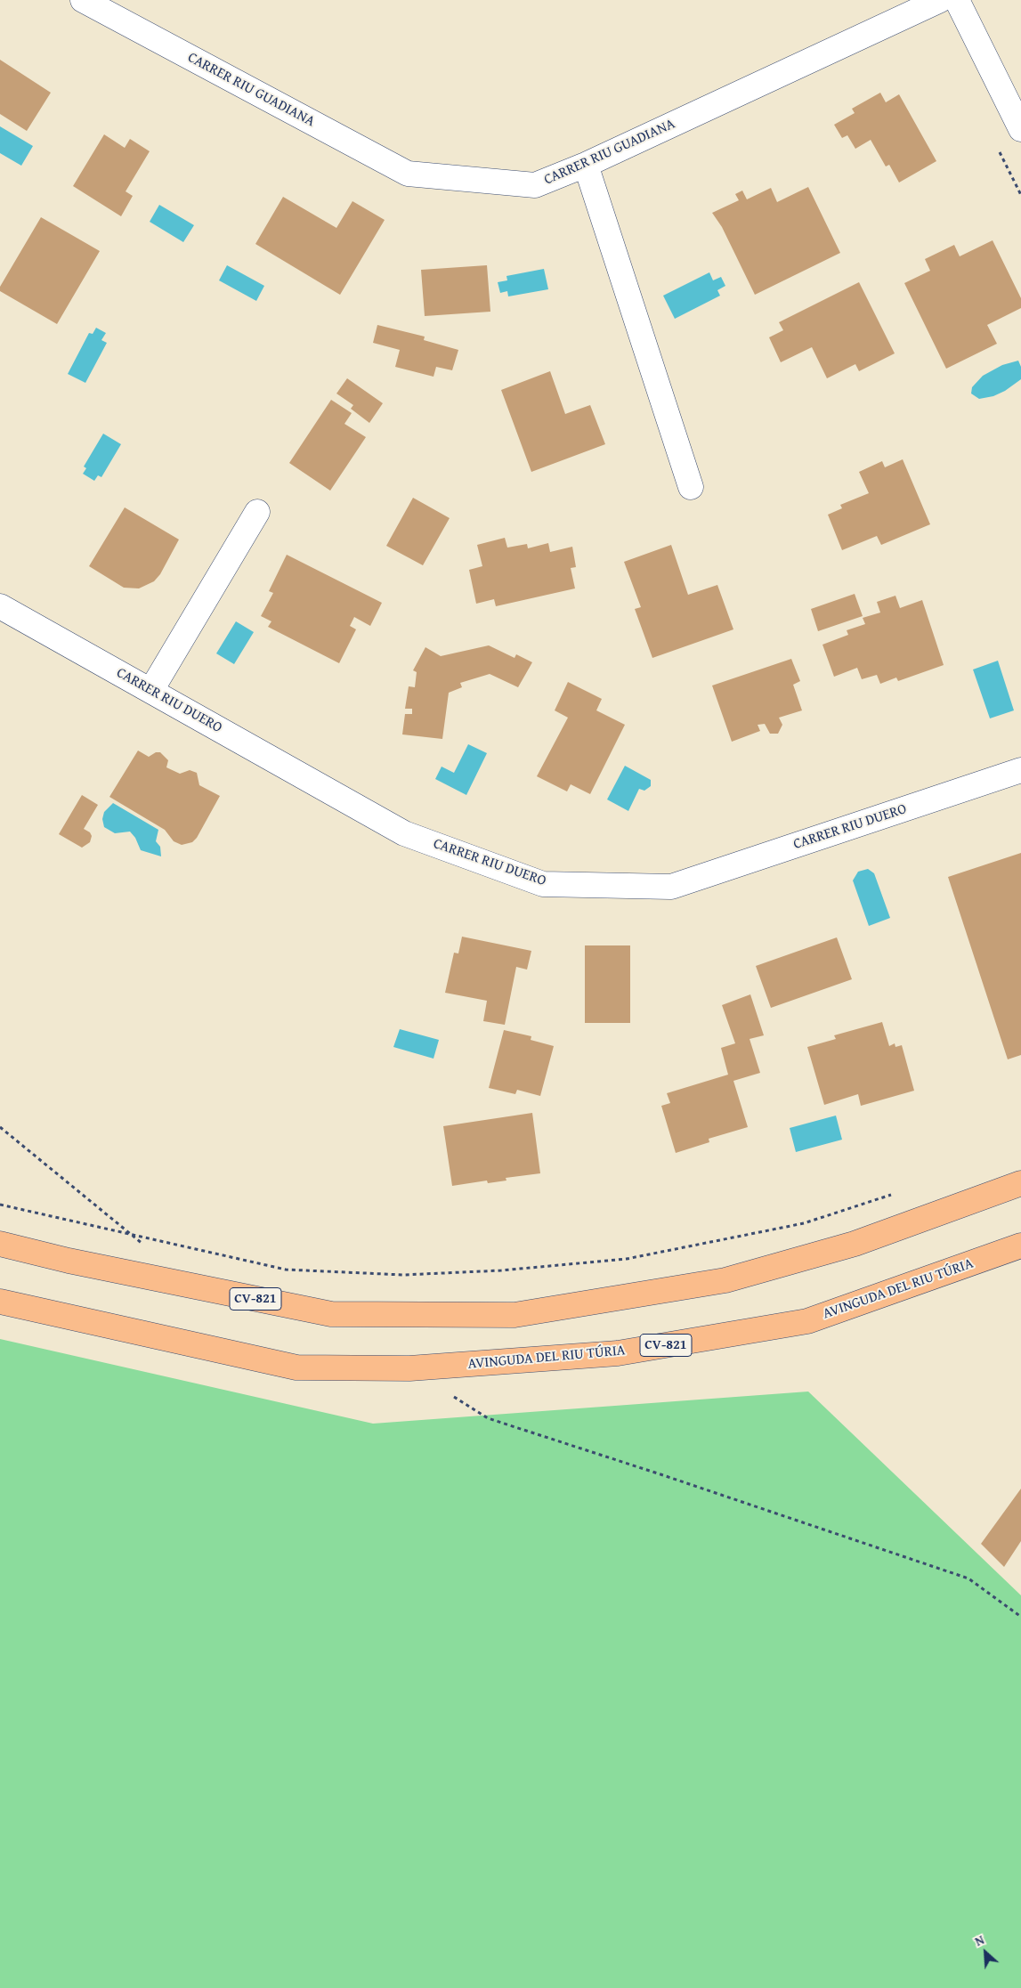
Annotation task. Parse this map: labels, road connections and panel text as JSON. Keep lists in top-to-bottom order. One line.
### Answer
{"streets":{"main road":["AVINGUDA DEL RIU TÚRIA","CV-821"],"street":["CARRER RIU GUADIANA","CARRER RIU DUERO"]},"north":"top left"}
